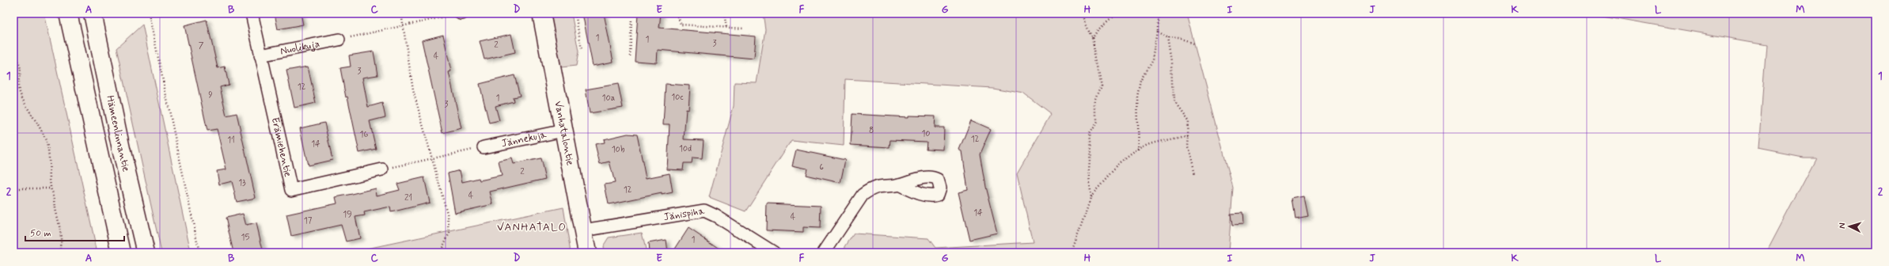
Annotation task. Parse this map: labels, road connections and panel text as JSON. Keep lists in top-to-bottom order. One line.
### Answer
{"streets":{"main road":["Hämeenlinnantie","Vanhatalontie"],"street":["Nuolikuja","Jännekuja","Erämiehentie","Jänispiha"]},"crossings":[["Nuolikuja","Erämiehentie"],["Vanhatalontie","Jännekuja"],["Vanhatalontie","Jänispiha"]],"districts":["VANHATALO"],"house_numbers":["1","1","3","2","7","4","3","12","9","10c","1","10a","3","8","10","16","12","11","14","10d","10b","6","2","13","12","4","21","14","19","4","17","15","1"],"scale_bar":"50 m","north":"left","grid":{"columns":["A","B","C","D","E","F","G","H","I","J","K","L","M"],"rows":["1","2"]}}
